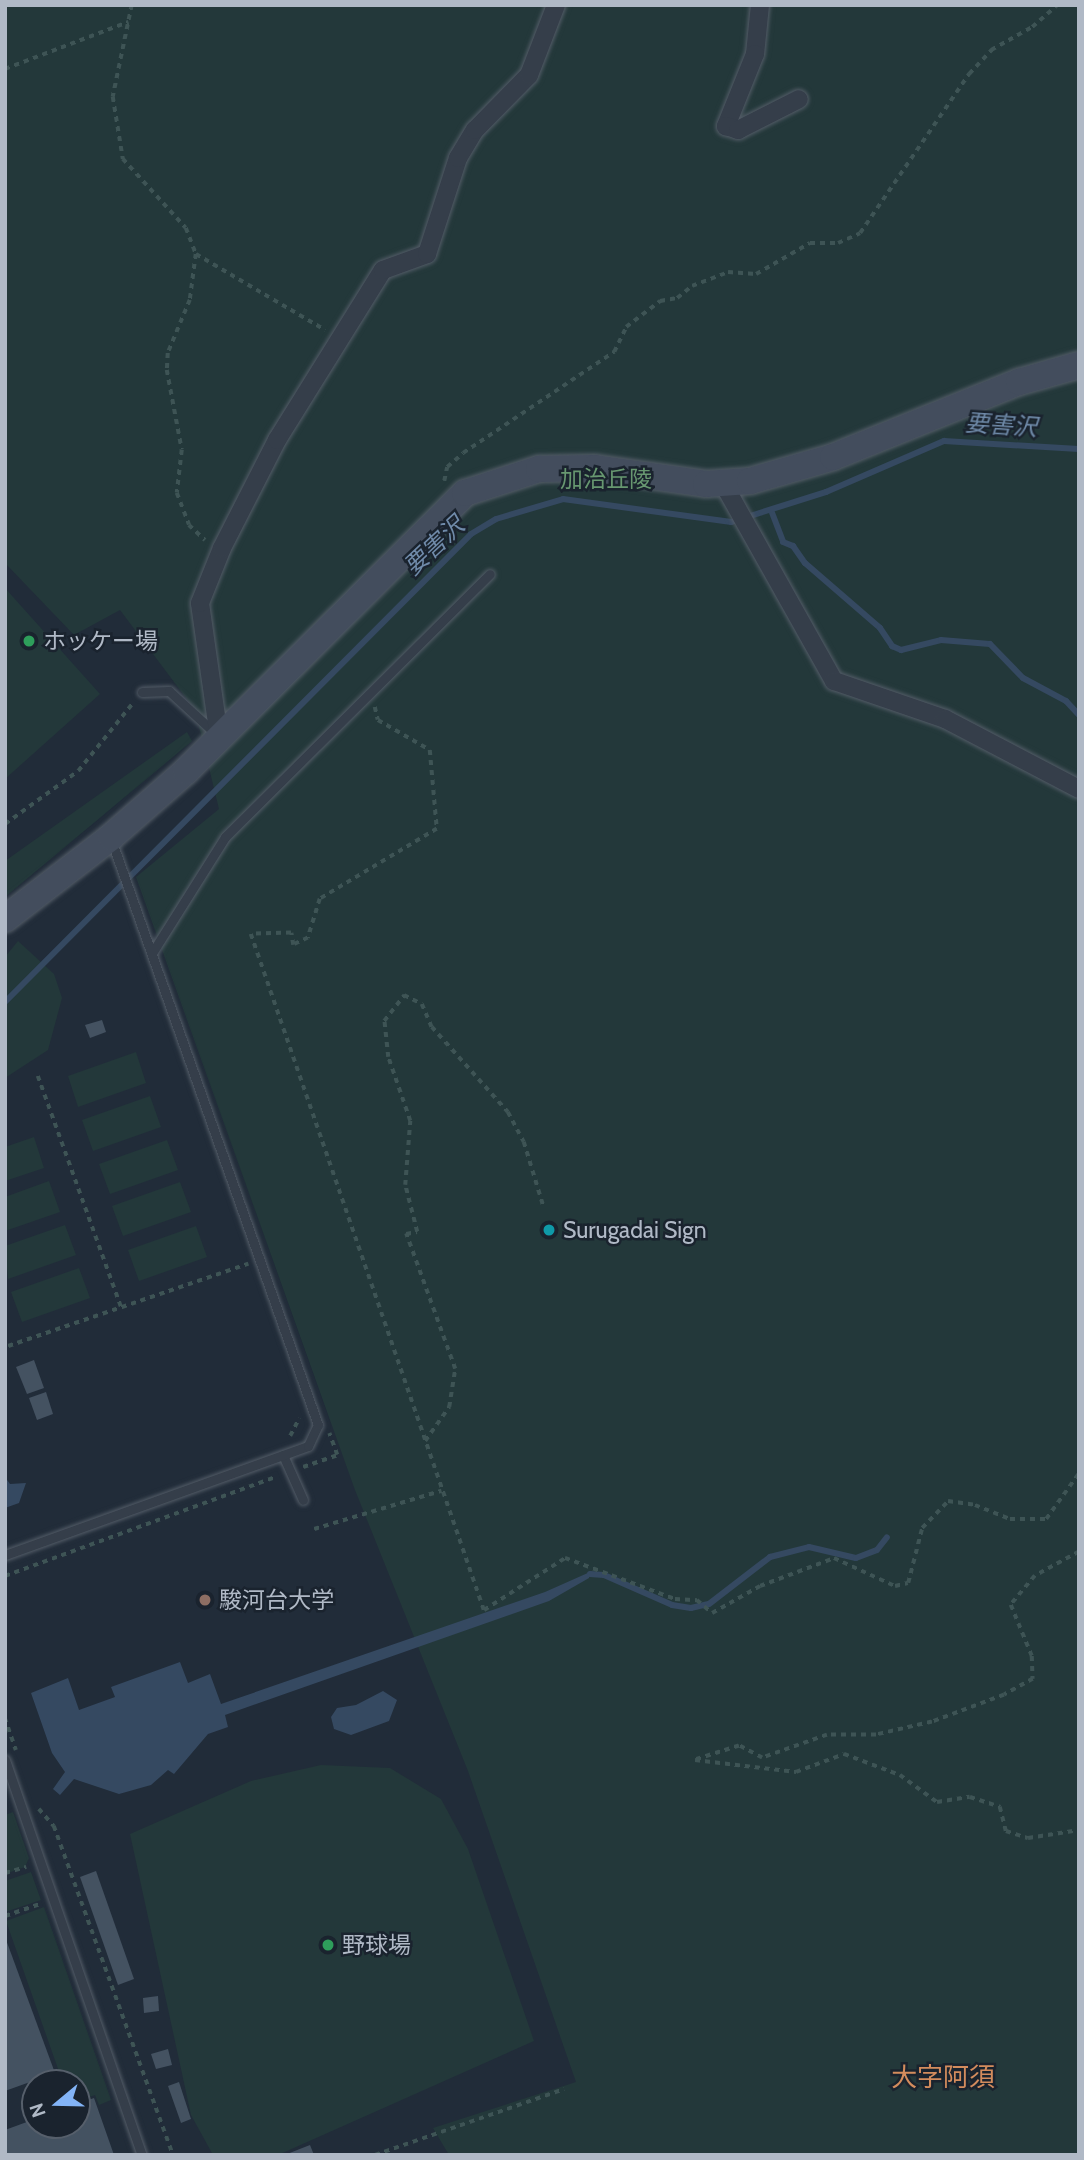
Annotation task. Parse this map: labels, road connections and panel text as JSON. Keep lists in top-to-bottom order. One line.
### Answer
{"districts":["大字阿須"],"water":["要害沢"],"parks":["加治丘陵"],"places":["ホッケー場","Surugadai Sign","駿河台大学","野球場"],"north":"left"}
